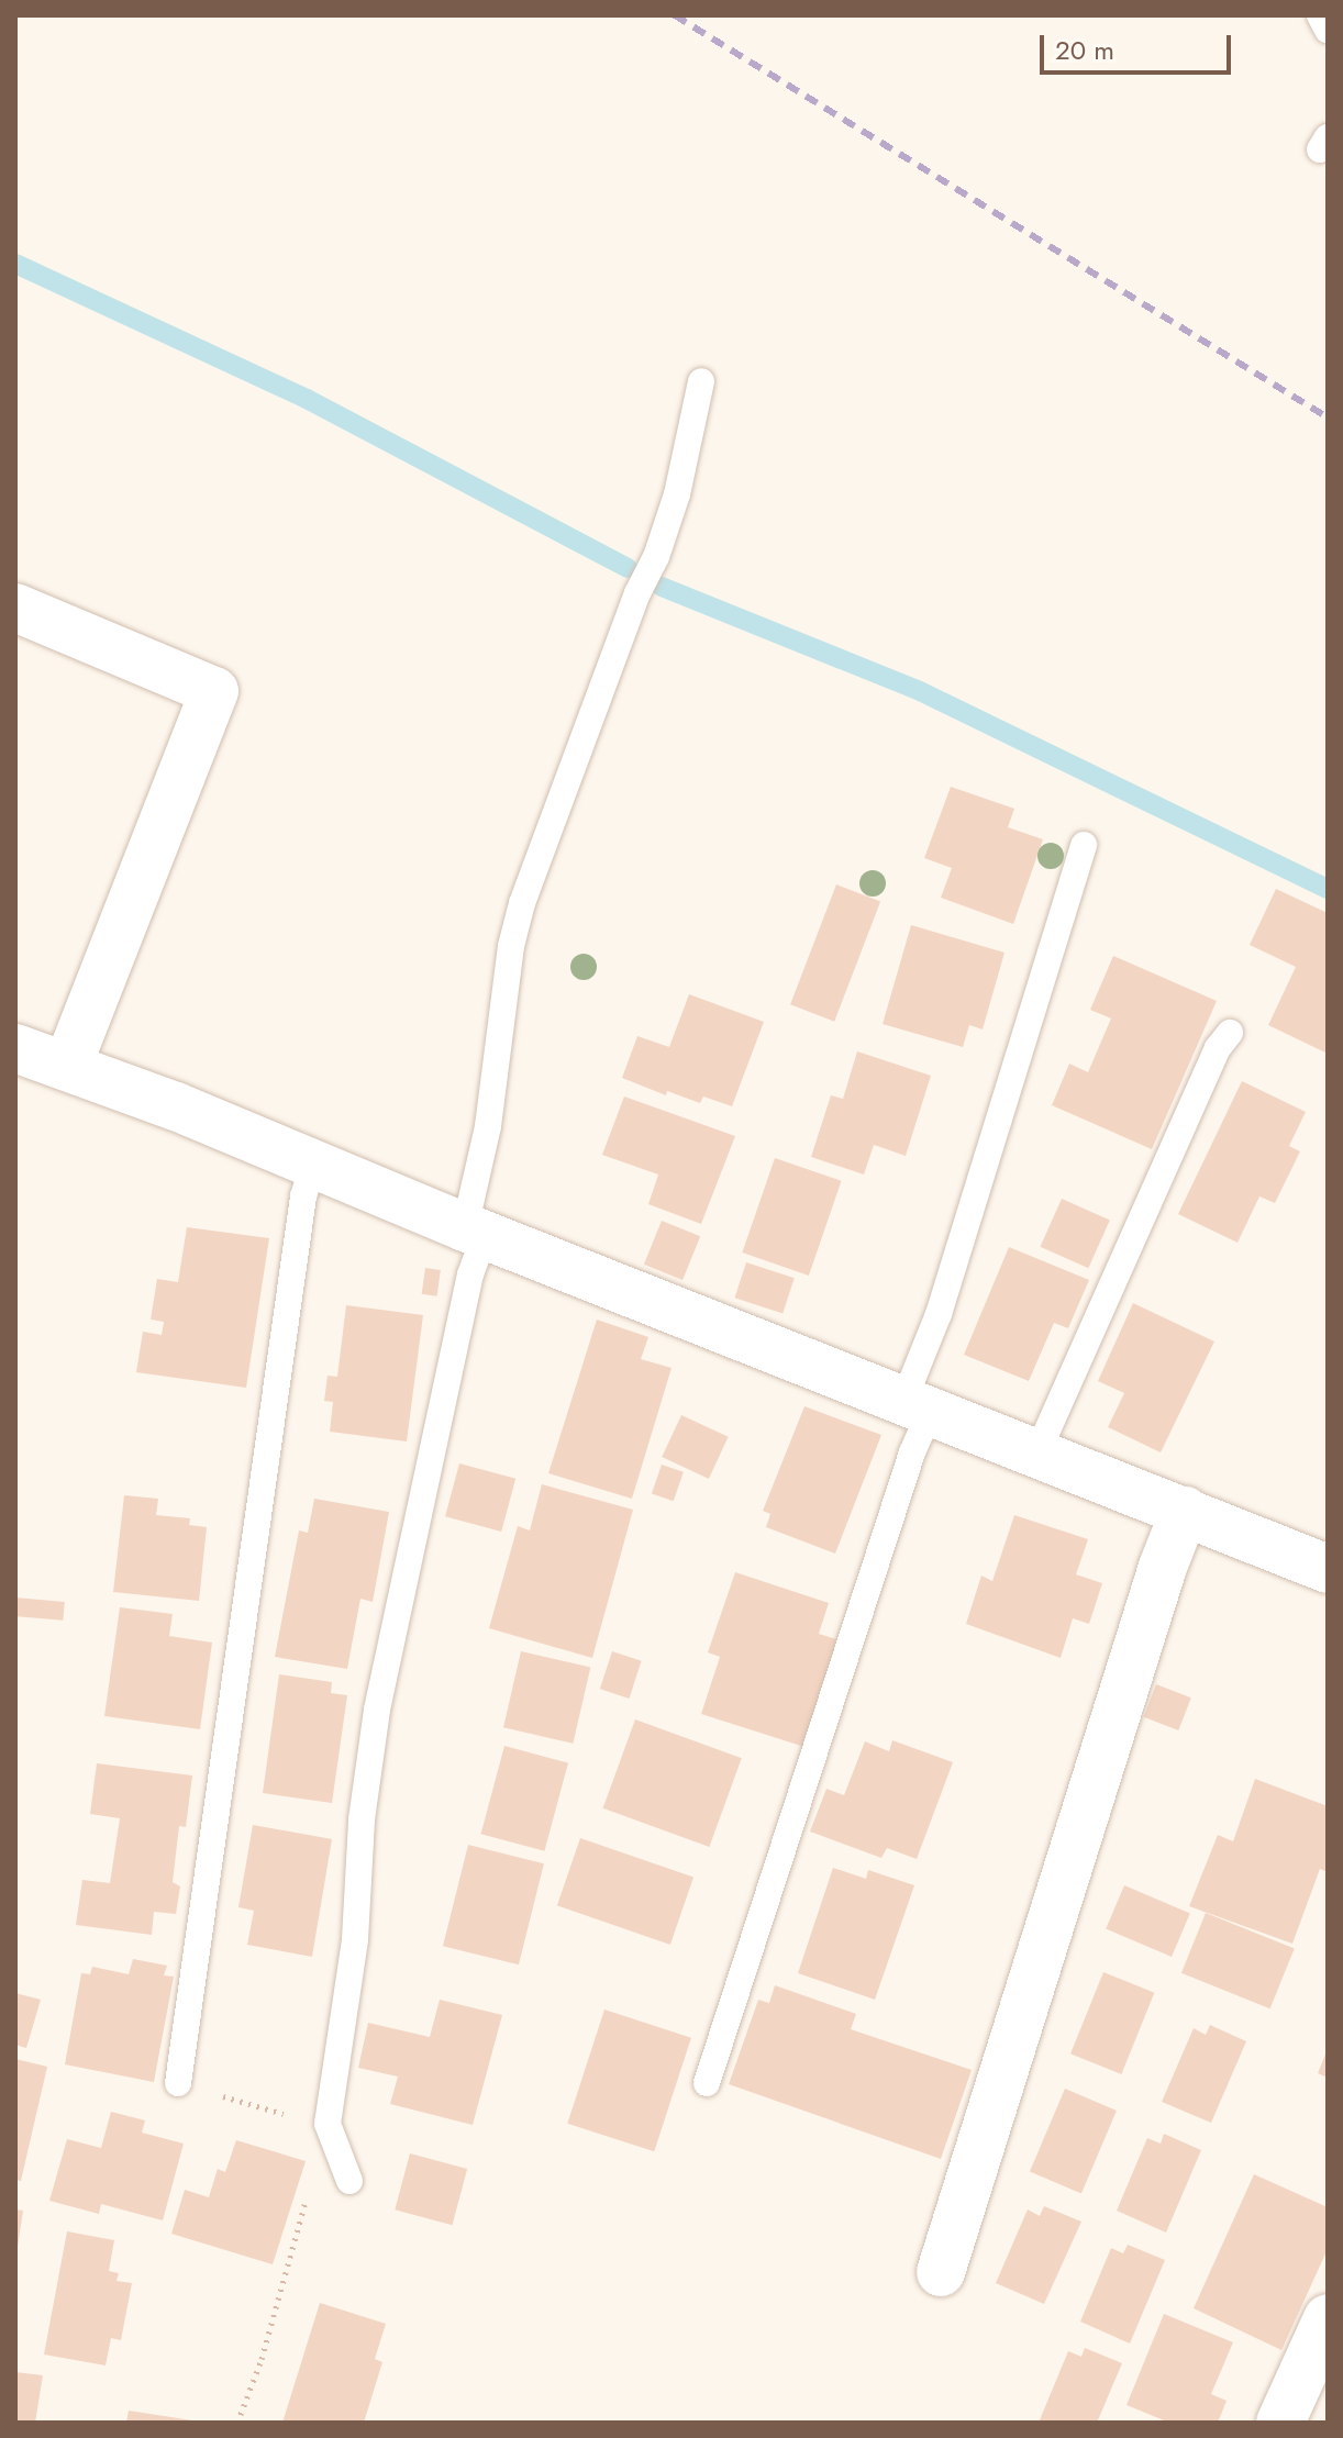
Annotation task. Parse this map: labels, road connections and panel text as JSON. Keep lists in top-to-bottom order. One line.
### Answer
{"scale_bar":"20 m"}
